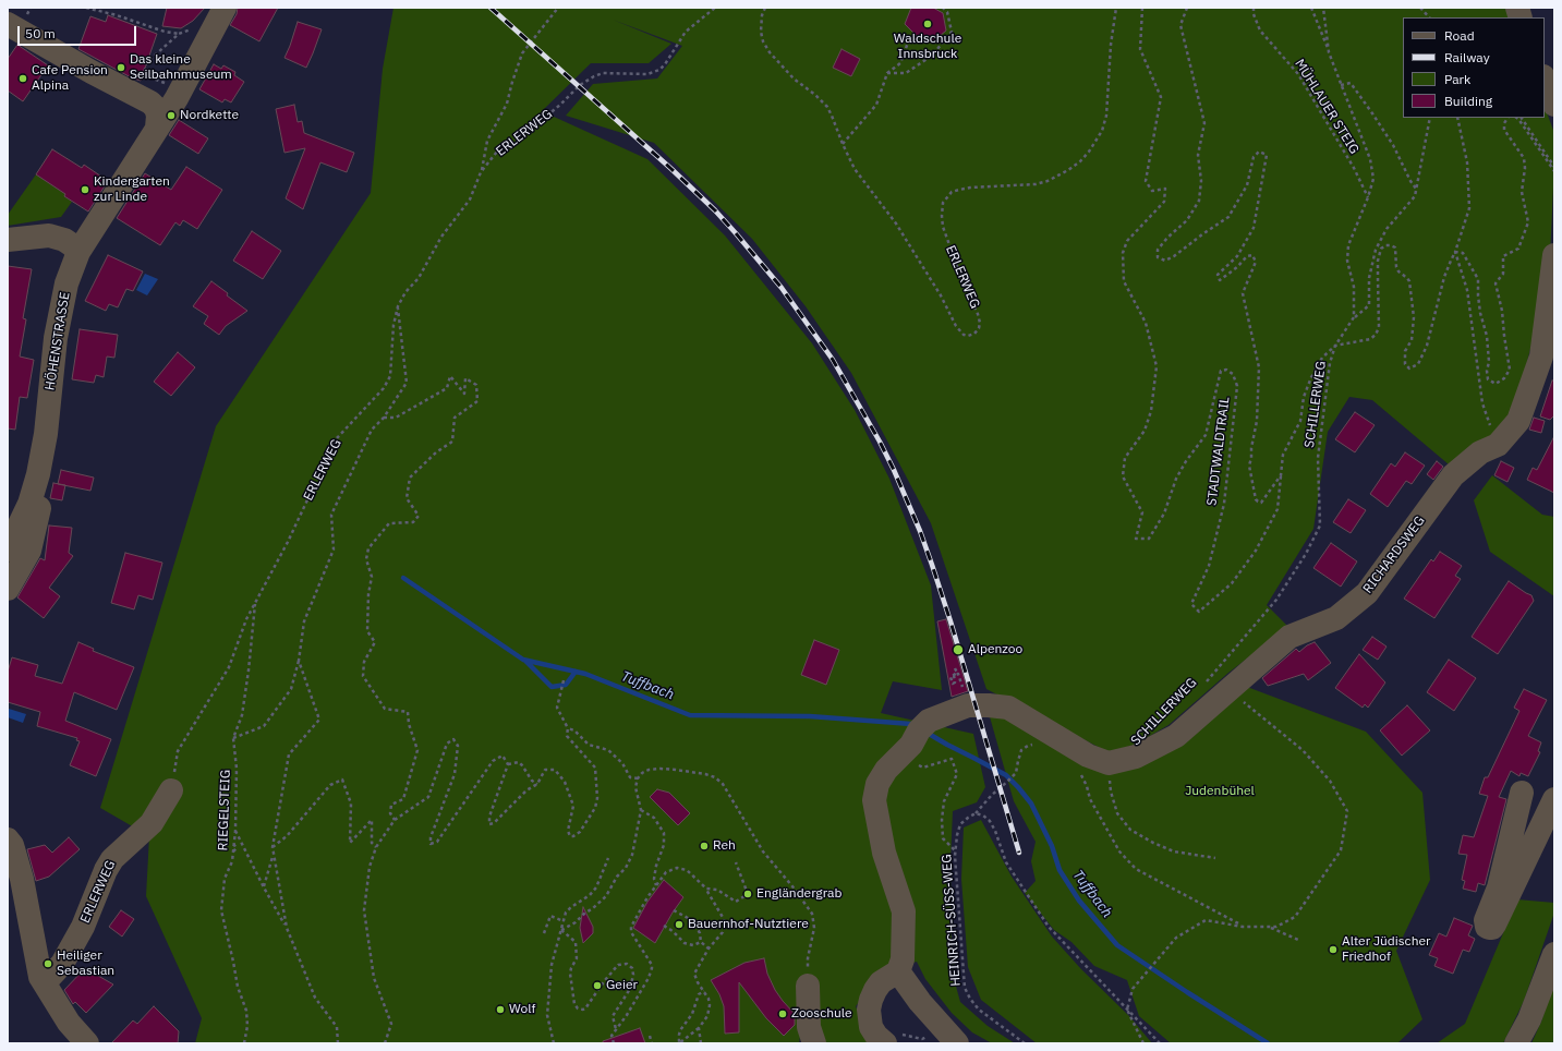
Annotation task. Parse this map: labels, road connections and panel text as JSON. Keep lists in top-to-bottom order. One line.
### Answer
{"streets":{"street":["ERLERWEG","HÖHENSTRASSE","RICHARDSWEG"],"path":["MÜHLAUER STEIG","SCHILLERWEG","STADTWALDTRAIL","RIEGELSTEIG","HEINRICH-SÜSS-WEG"]},"crossings":[["ERLERWEG","RIEGELSTEIG"]],"water":["Tuffbach"],"parks":["Judenbühel"],"places":["Waldschule Innsbruck","Das kleine Seilbahnmuseum","Cafe Pension Alpina","Nordkette","Kindergarten zur Linde","Alpenzoo","Reh","Engländergrab","Bauernhof-Nutztiere","Alter Jüdischer Friedhof","Heiliger Sebastian","Geier","Wolf","Zooschule"],"legend":["Road","Railway","Park","Building"],"scale_bar":"50 m"}
